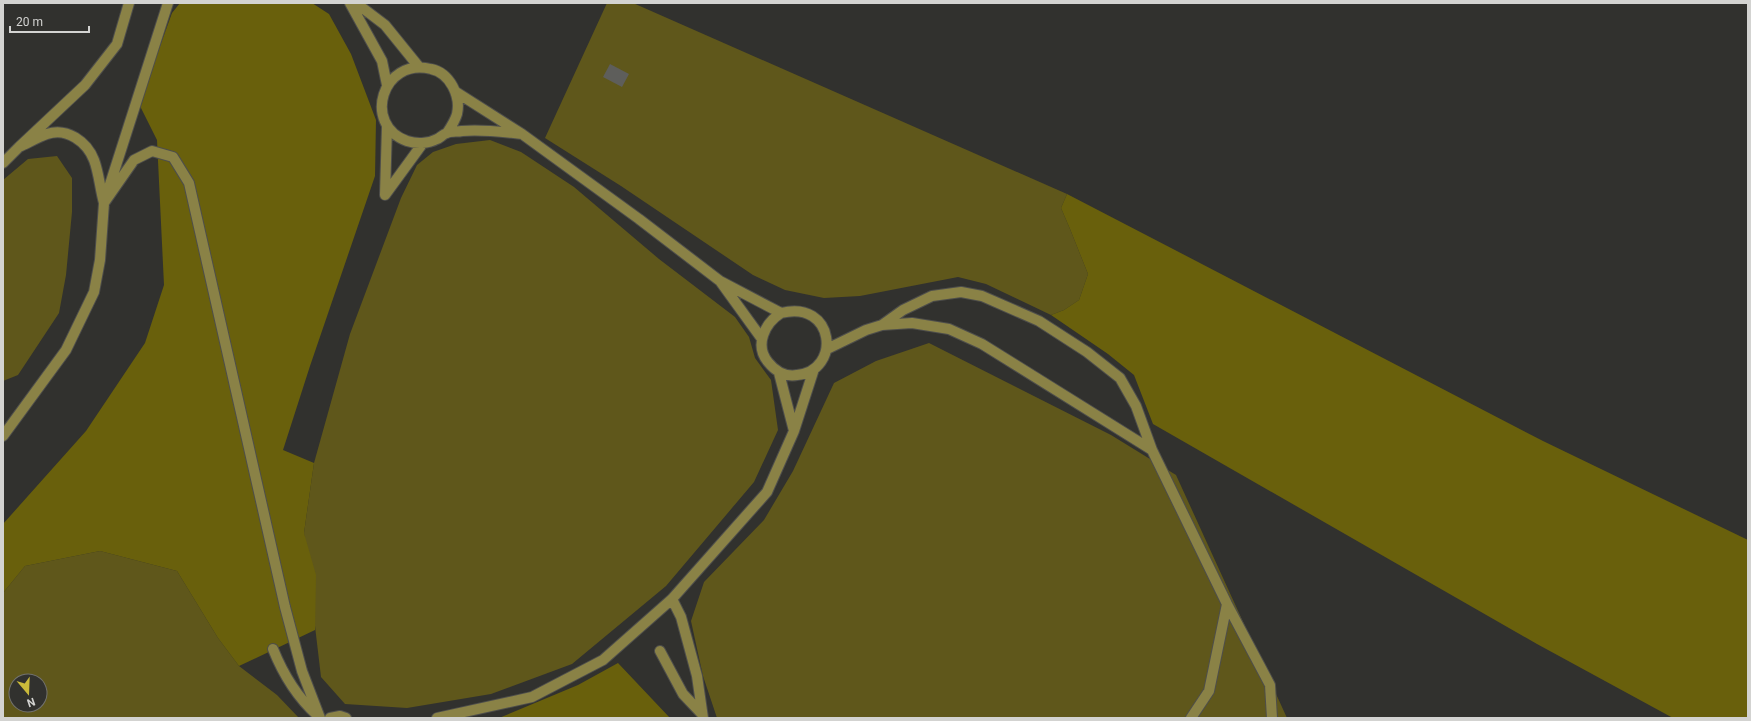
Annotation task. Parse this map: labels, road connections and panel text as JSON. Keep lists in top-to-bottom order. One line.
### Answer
{"scale_bar":"20 m","north":"bottom"}
